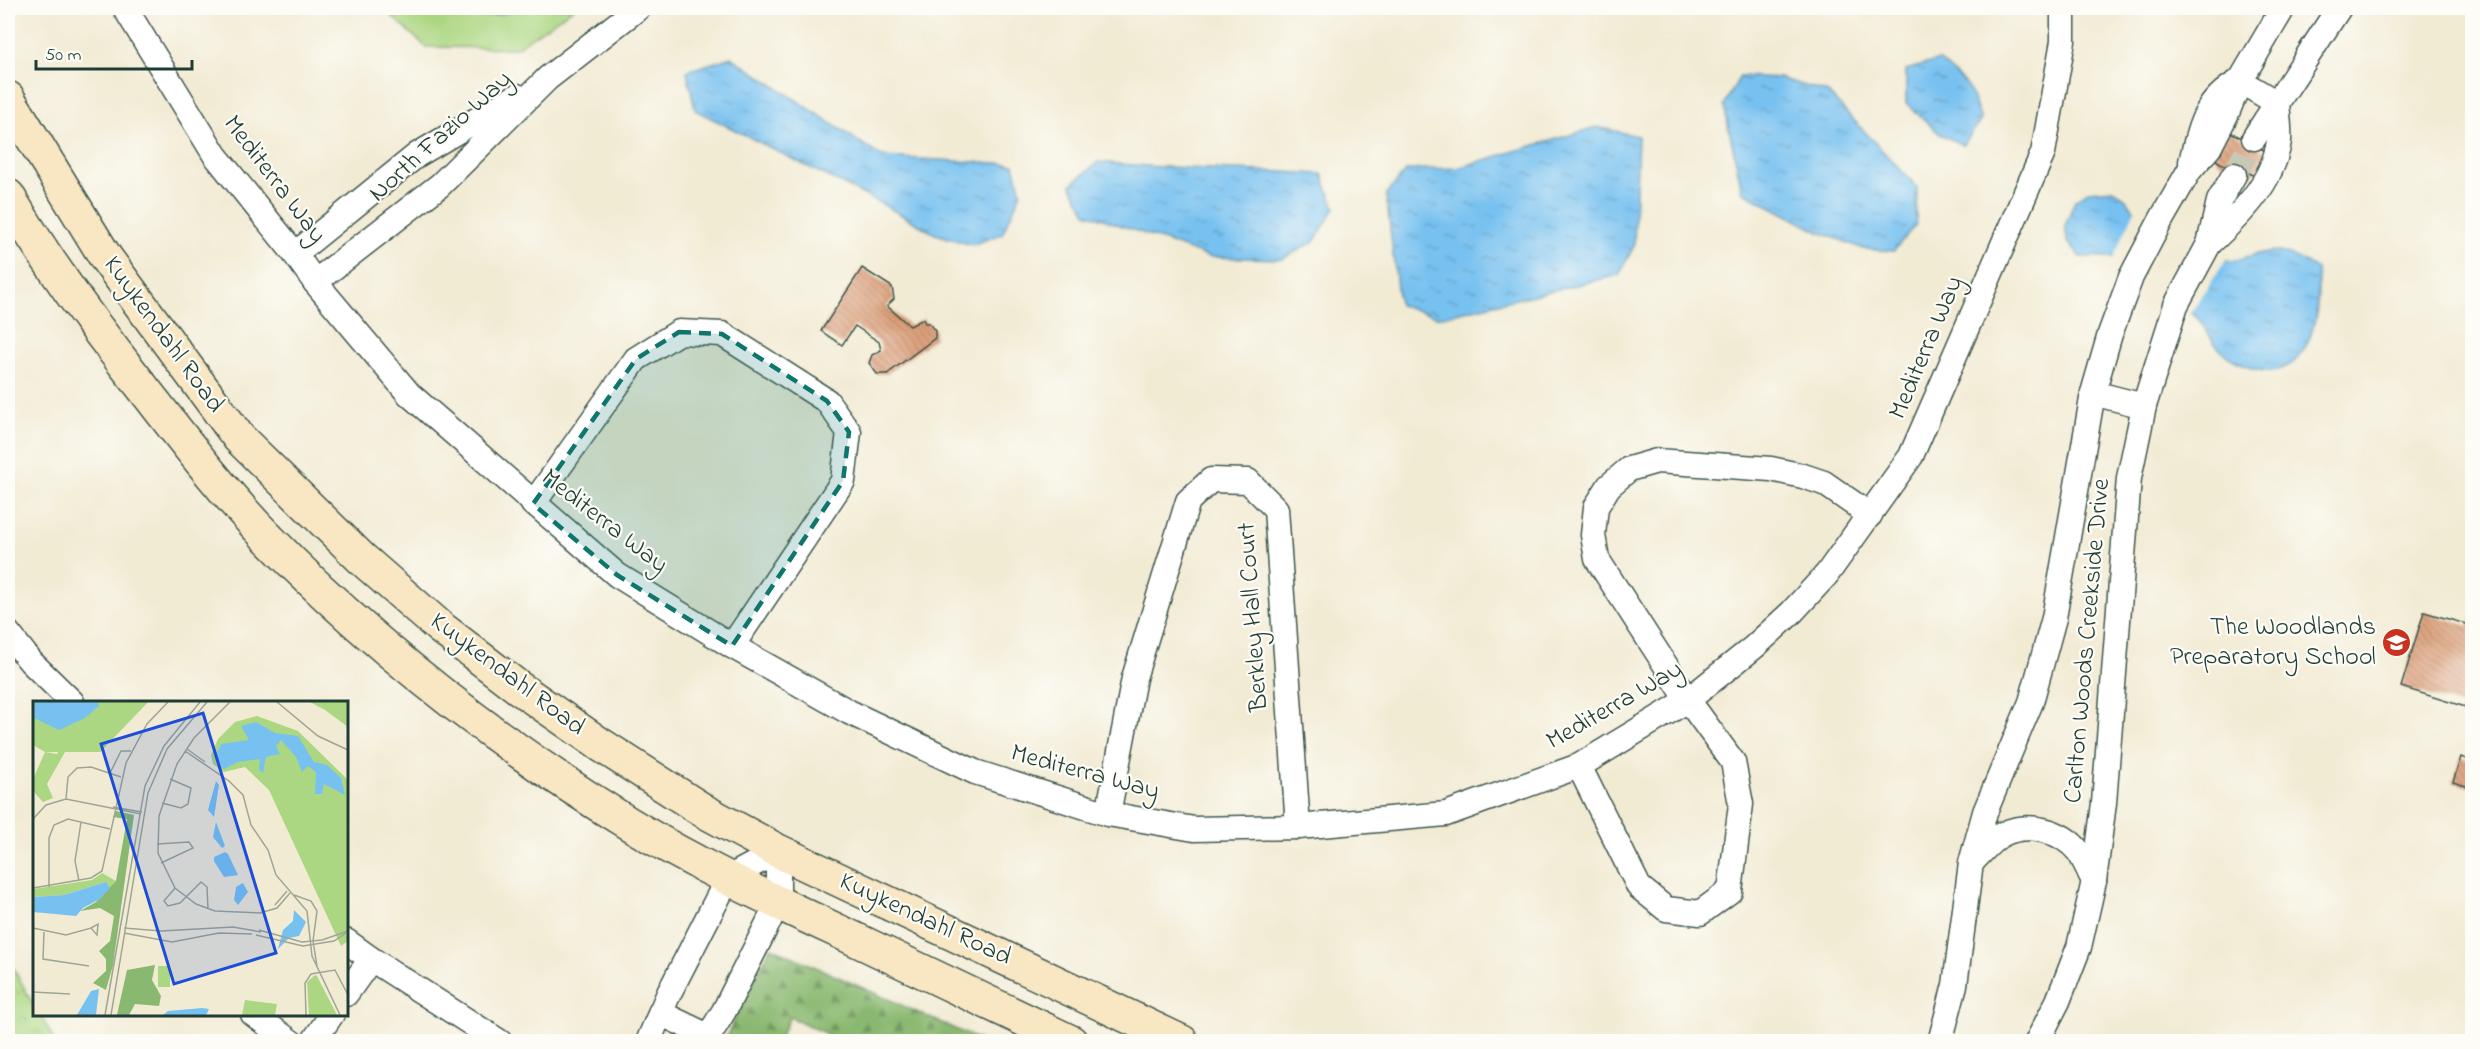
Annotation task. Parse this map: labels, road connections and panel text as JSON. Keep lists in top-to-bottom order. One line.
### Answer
{"streets":{"main road":["Kuykendahl Road"],"street":["North Fazio Way","Mediterra Way","Berkley Hall Court","Carlton Woods Creekside Drive"]},"crossings":[["North Fazio Way","Mediterra Way"],["Mediterra Way","Berkley Hall Court"]],"places":{"school or university":["The Woodlands Preparatory School"]},"scale_bar":"50 m"}
